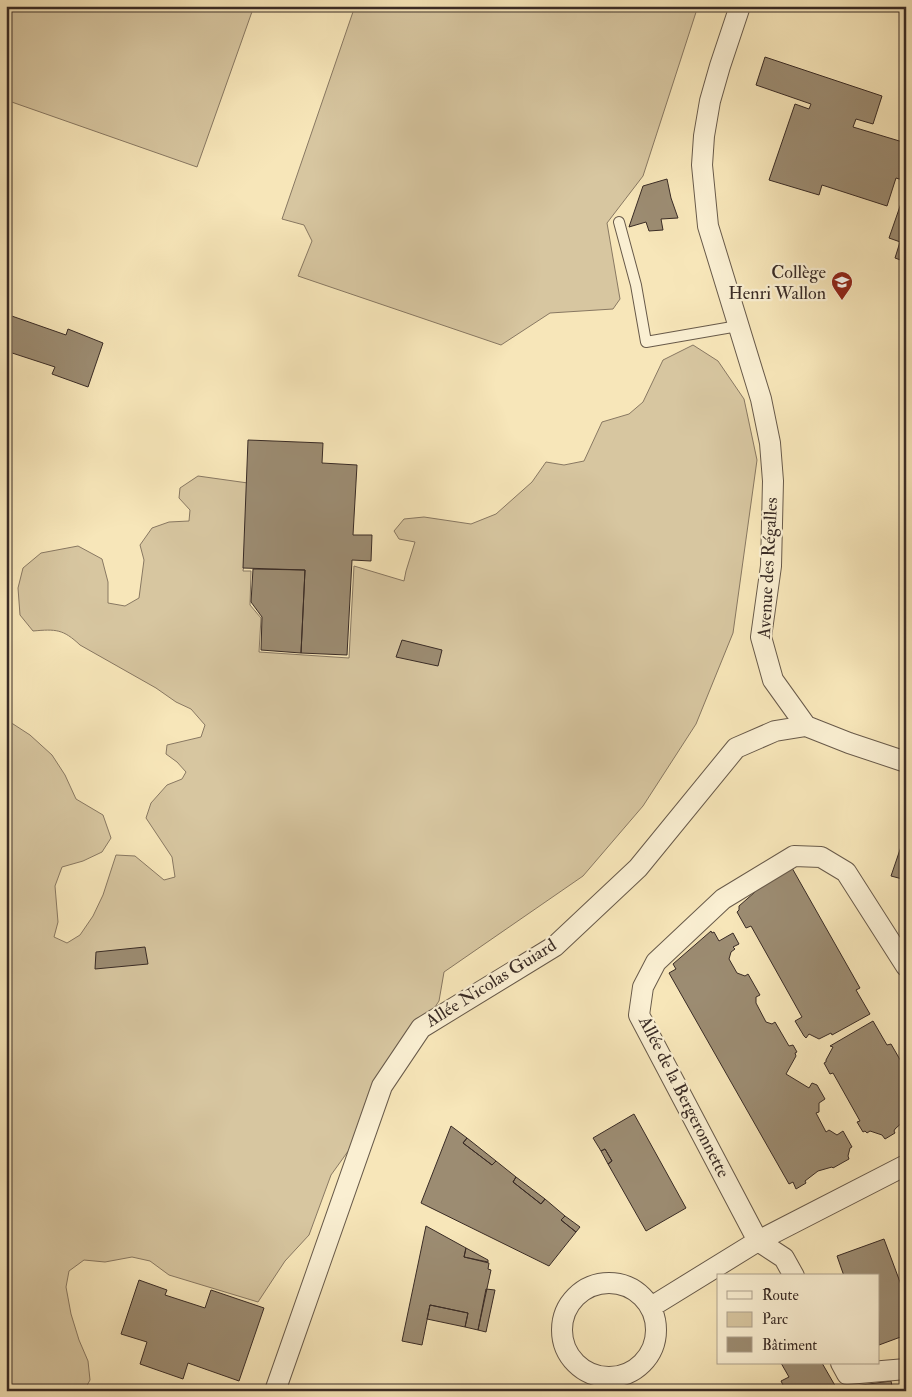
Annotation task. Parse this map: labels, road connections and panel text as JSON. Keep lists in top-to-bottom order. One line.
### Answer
{"streets":{"street":["Avenue des Régalles","Allée Nicolas Guiard","Allée de la Bergeronnette"]},"crossings":[["Avenue des Régalles","Allée Nicolas Guiard"]],"places":{"school or university":["Collège Henri Wallon"]},"legend":["Route","Parc","Bâtiment"]}
